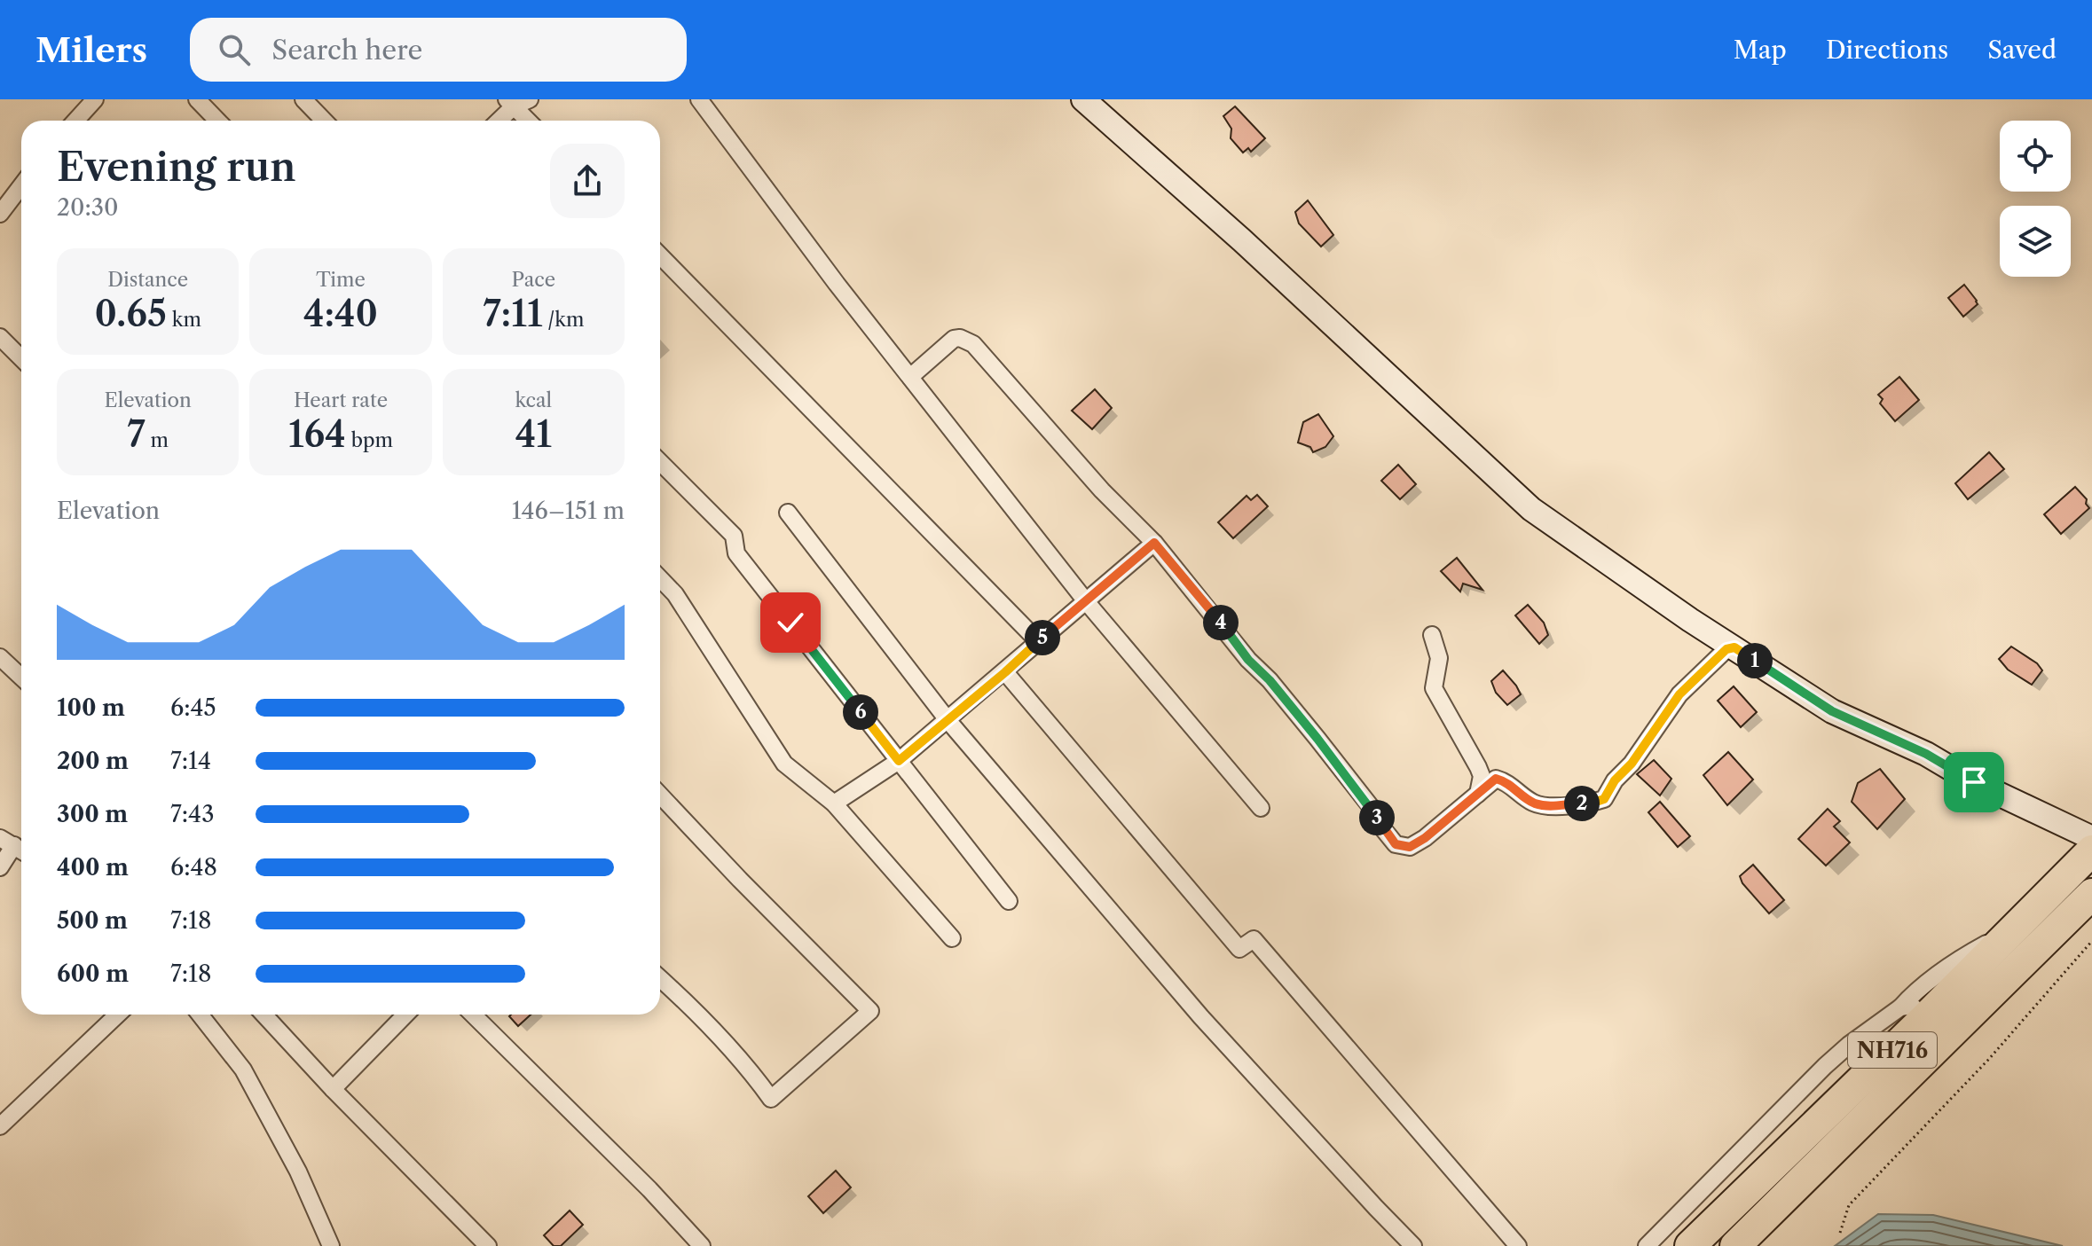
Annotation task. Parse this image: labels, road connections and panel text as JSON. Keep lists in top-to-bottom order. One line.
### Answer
{"streets":{"highway":["NH716"]},"page":{"header":"Milers","search":"Search here","nav":["Map","Directions","Saved"],"heading":["Evening run","20:30"],"stats":[["Distance","0.65 km"],["Time","4:40"],["Pace","7:11 /km"],["Elevation","7 m"],["Heart rate","164 bpm"],["kcal","41"]],"chart":["Elevation","146–151 m"],"pins":["4","5","1","6","2","3"],"list":[{"name":"100 m","note":"6:45"},{"name":"200 m","note":"7:14"},{"name":"300 m","note":"7:43"},{"name":"400 m","note":"6:48"},{"name":"500 m","note":"7:18"},{"name":"600 m","note":"7:18"}]}}
